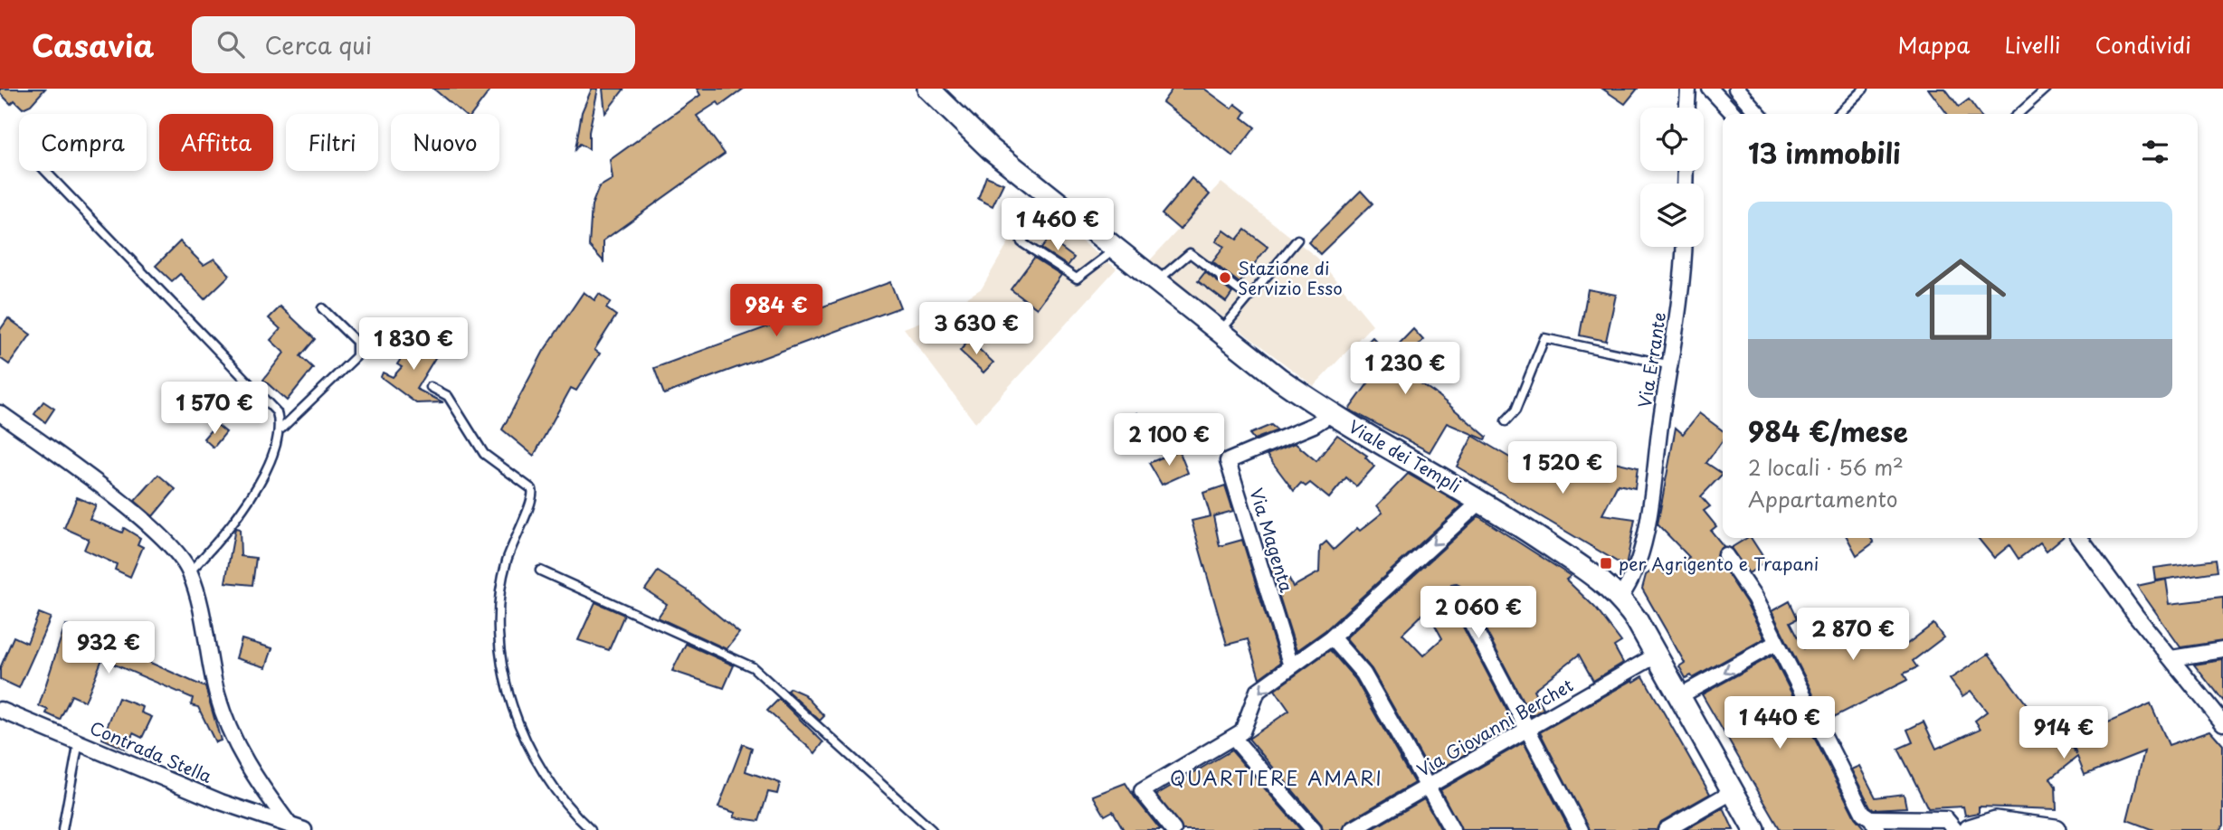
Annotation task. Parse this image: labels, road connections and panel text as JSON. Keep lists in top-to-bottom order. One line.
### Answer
{"streets":{"main road":["Viale dei Templi"],"street":["Via Errante","Via Magenta","Via Giovanni Berchet","Contrada Stella"]},"crossings":[["Via Errante","Viale dei Templi"],["Viale dei Templi","Via Magenta"],["Viale dei Templi","Via Giovanni Berchet"]],"districts":["QUARTIERE AMARI"],"places":{"other":["Stazione di Servizio Esso"],"transit":["per Agrigento e Trapani"]},"page":{"header":"Casavia","search":"Cerca qui","nav":["Mappa","Livelli","Condividi"],"chip":["Compra","Affitta","Filtri","Nuovo"],"heading":"13 immobili","list":[{"name":"984 €/mese","note":"2 locali · 56 m² · Appartamento"}],"price":["1 460 €","984 €","3 630 €","1 830 €","1 230 €","1 570 €","2 100 €","1 520 €","2 060 €","2 870 €","932 €","1 440 €","914 €"]}}
